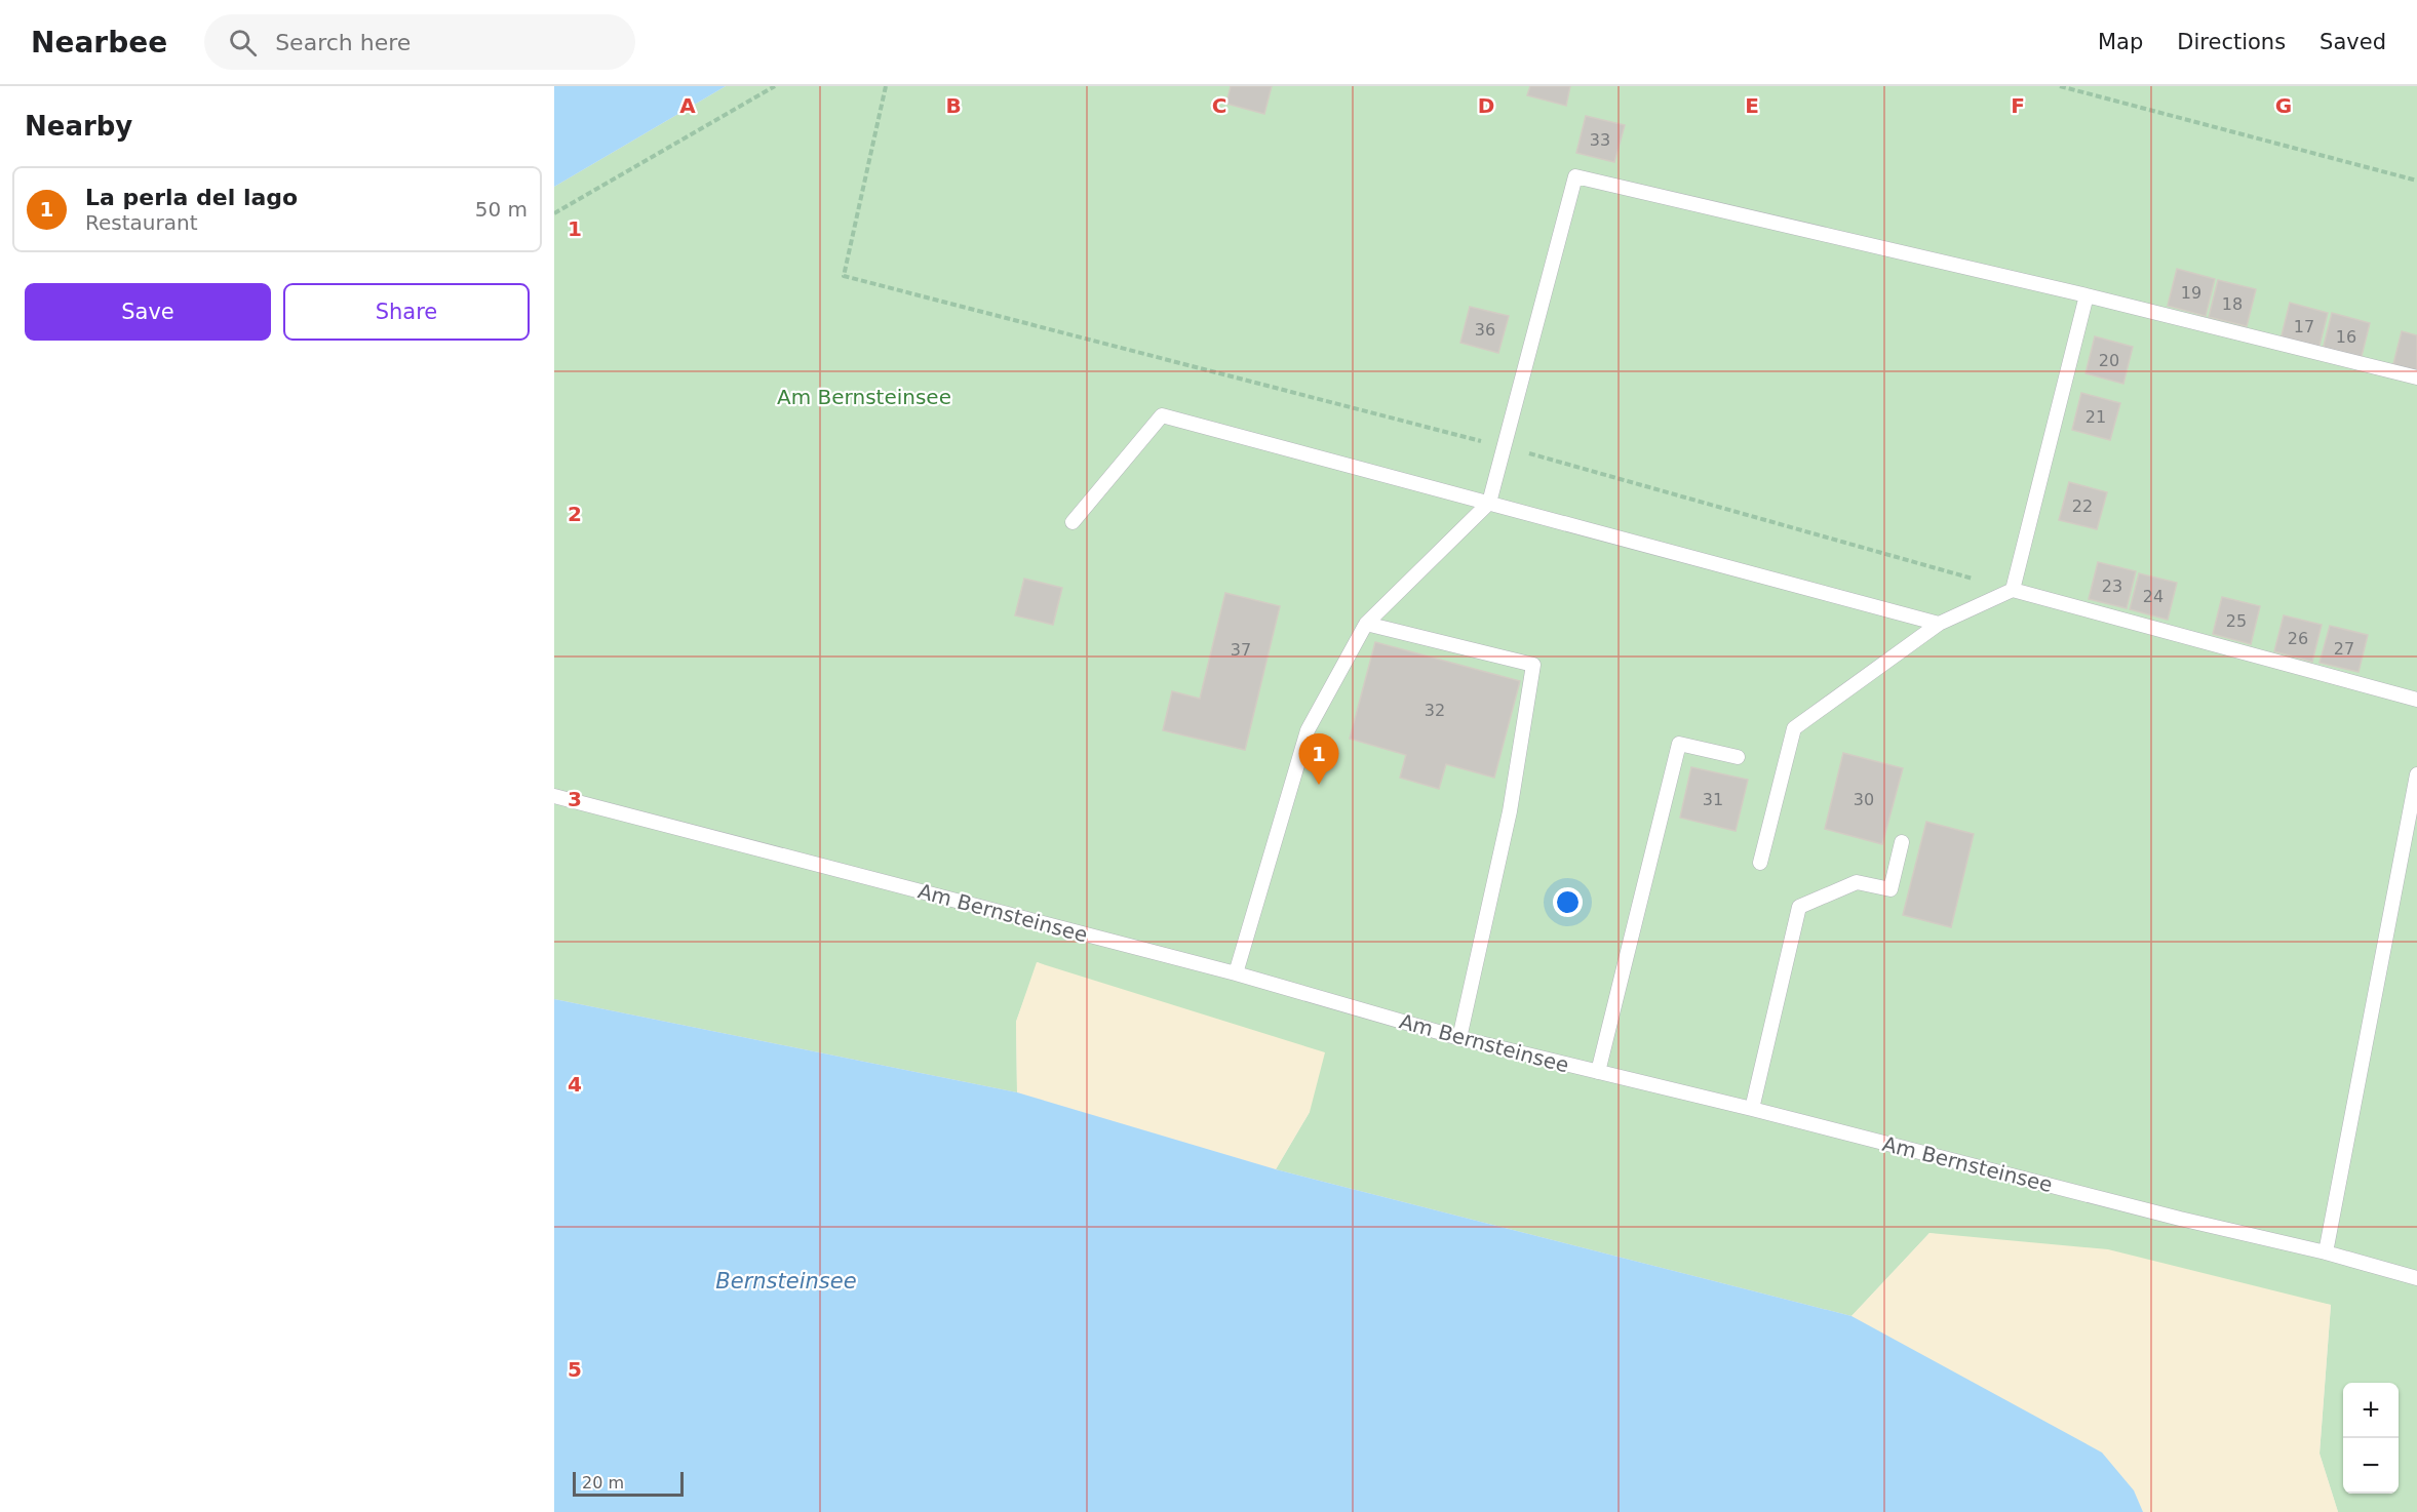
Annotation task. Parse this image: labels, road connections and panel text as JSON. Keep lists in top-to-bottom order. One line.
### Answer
{"streets":{"lane":["Am Bernsteinsee"]},"water":["Bernsteinsee"],"parks":["Am Bernsteinsee"],"house_numbers":["33","19","18","17","36","16","20","21","22","23","24","25","26","27","37","32","31","30"],"scale_bar":"20 m","page":{"header":"Nearbee","search":"Search here","nav":["Map","Directions","Saved"],"heading":"Nearby","list":[{"mark":"1","name":"La perla del lago","note":"Restaurant","value":"50 m"}],"buttons":["Save","Share"],"pins":"1","map_buttons":["+","−"],"scale":"20 m"},"grid":{"columns":["A","B","C","D","E","F","G"],"rows":["1","2","3","4","5"]}}
